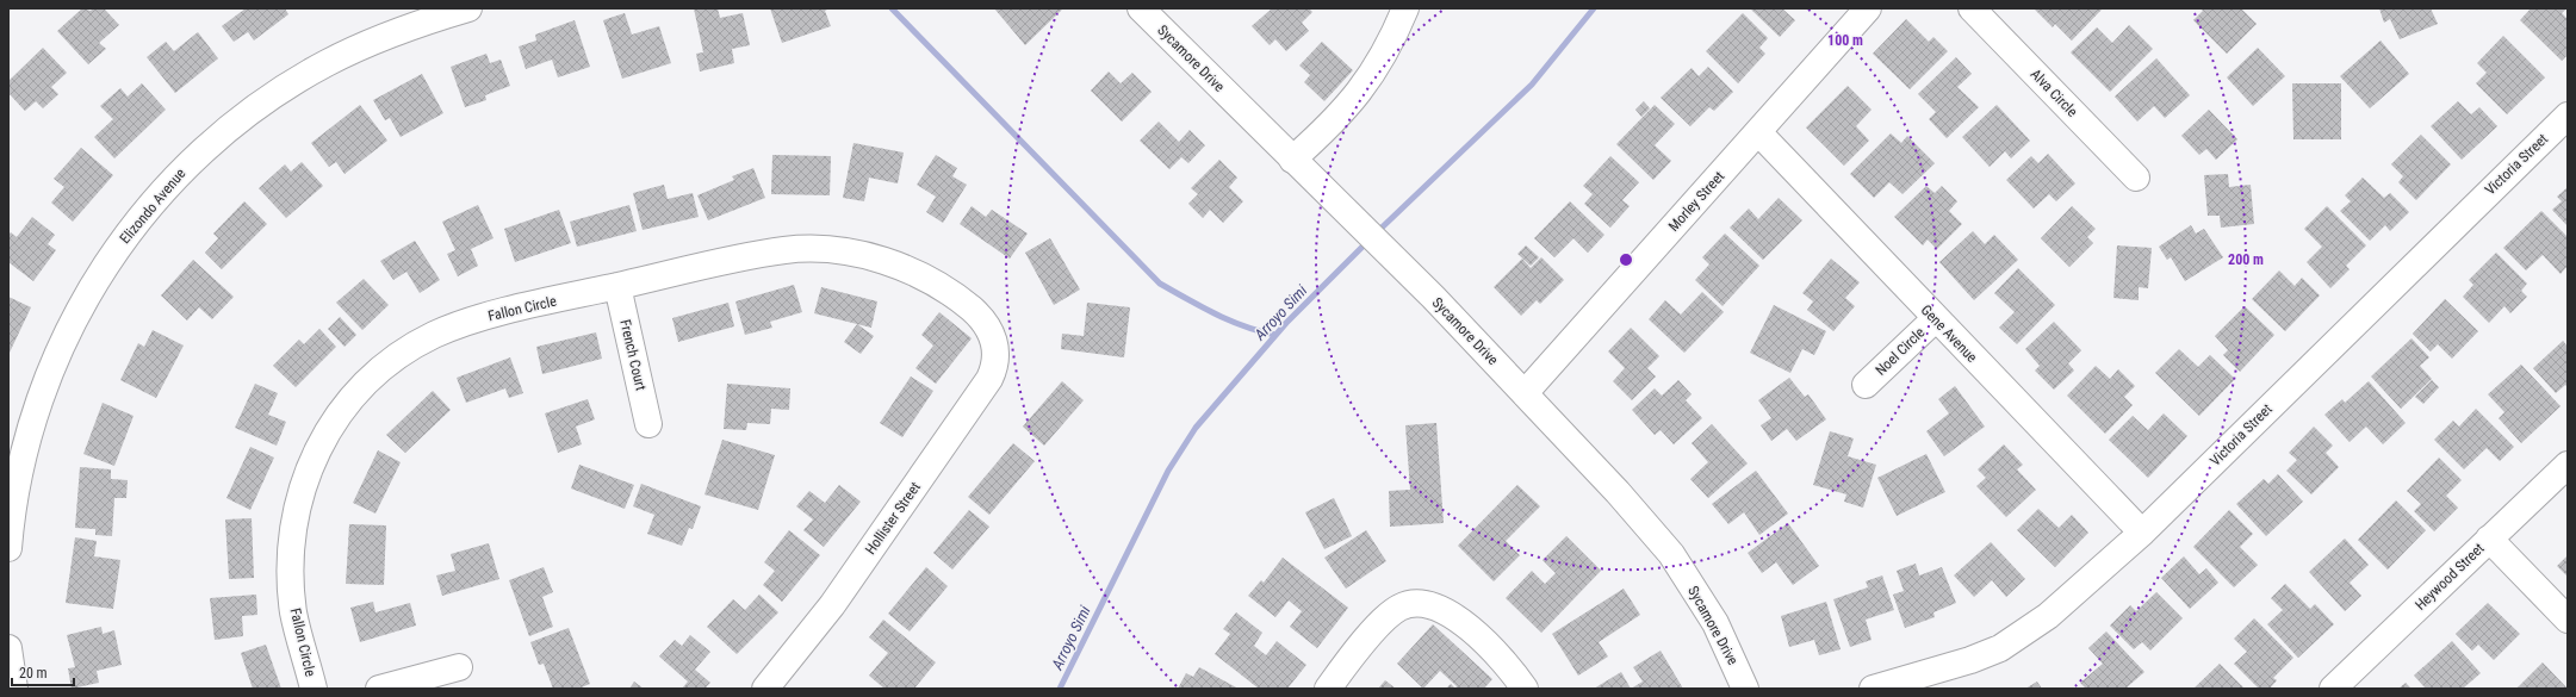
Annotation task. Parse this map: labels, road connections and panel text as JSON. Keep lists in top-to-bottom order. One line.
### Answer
{"streets":{"street":["Sycamore Drive","Alva Circle","Victoria Street","Morley Street","Elizondo Avenue","Fallon Circle","Gene Avenue","Noel Circle","French Court","Hollister Street","Heywood Street"]},"crossings":[["Sycamore Drive","Morley Street"],["Victoria Street","Gene Avenue"],["Morley Street","Gene Avenue"],["Fallon Circle","French Court"],["Fallon Circle","Hollister Street"],["Gene Avenue","Noel Circle"]],"water":["Arroyo Simi"],"scale_bar":"20 m","rings":["100 m","200 m"]}
